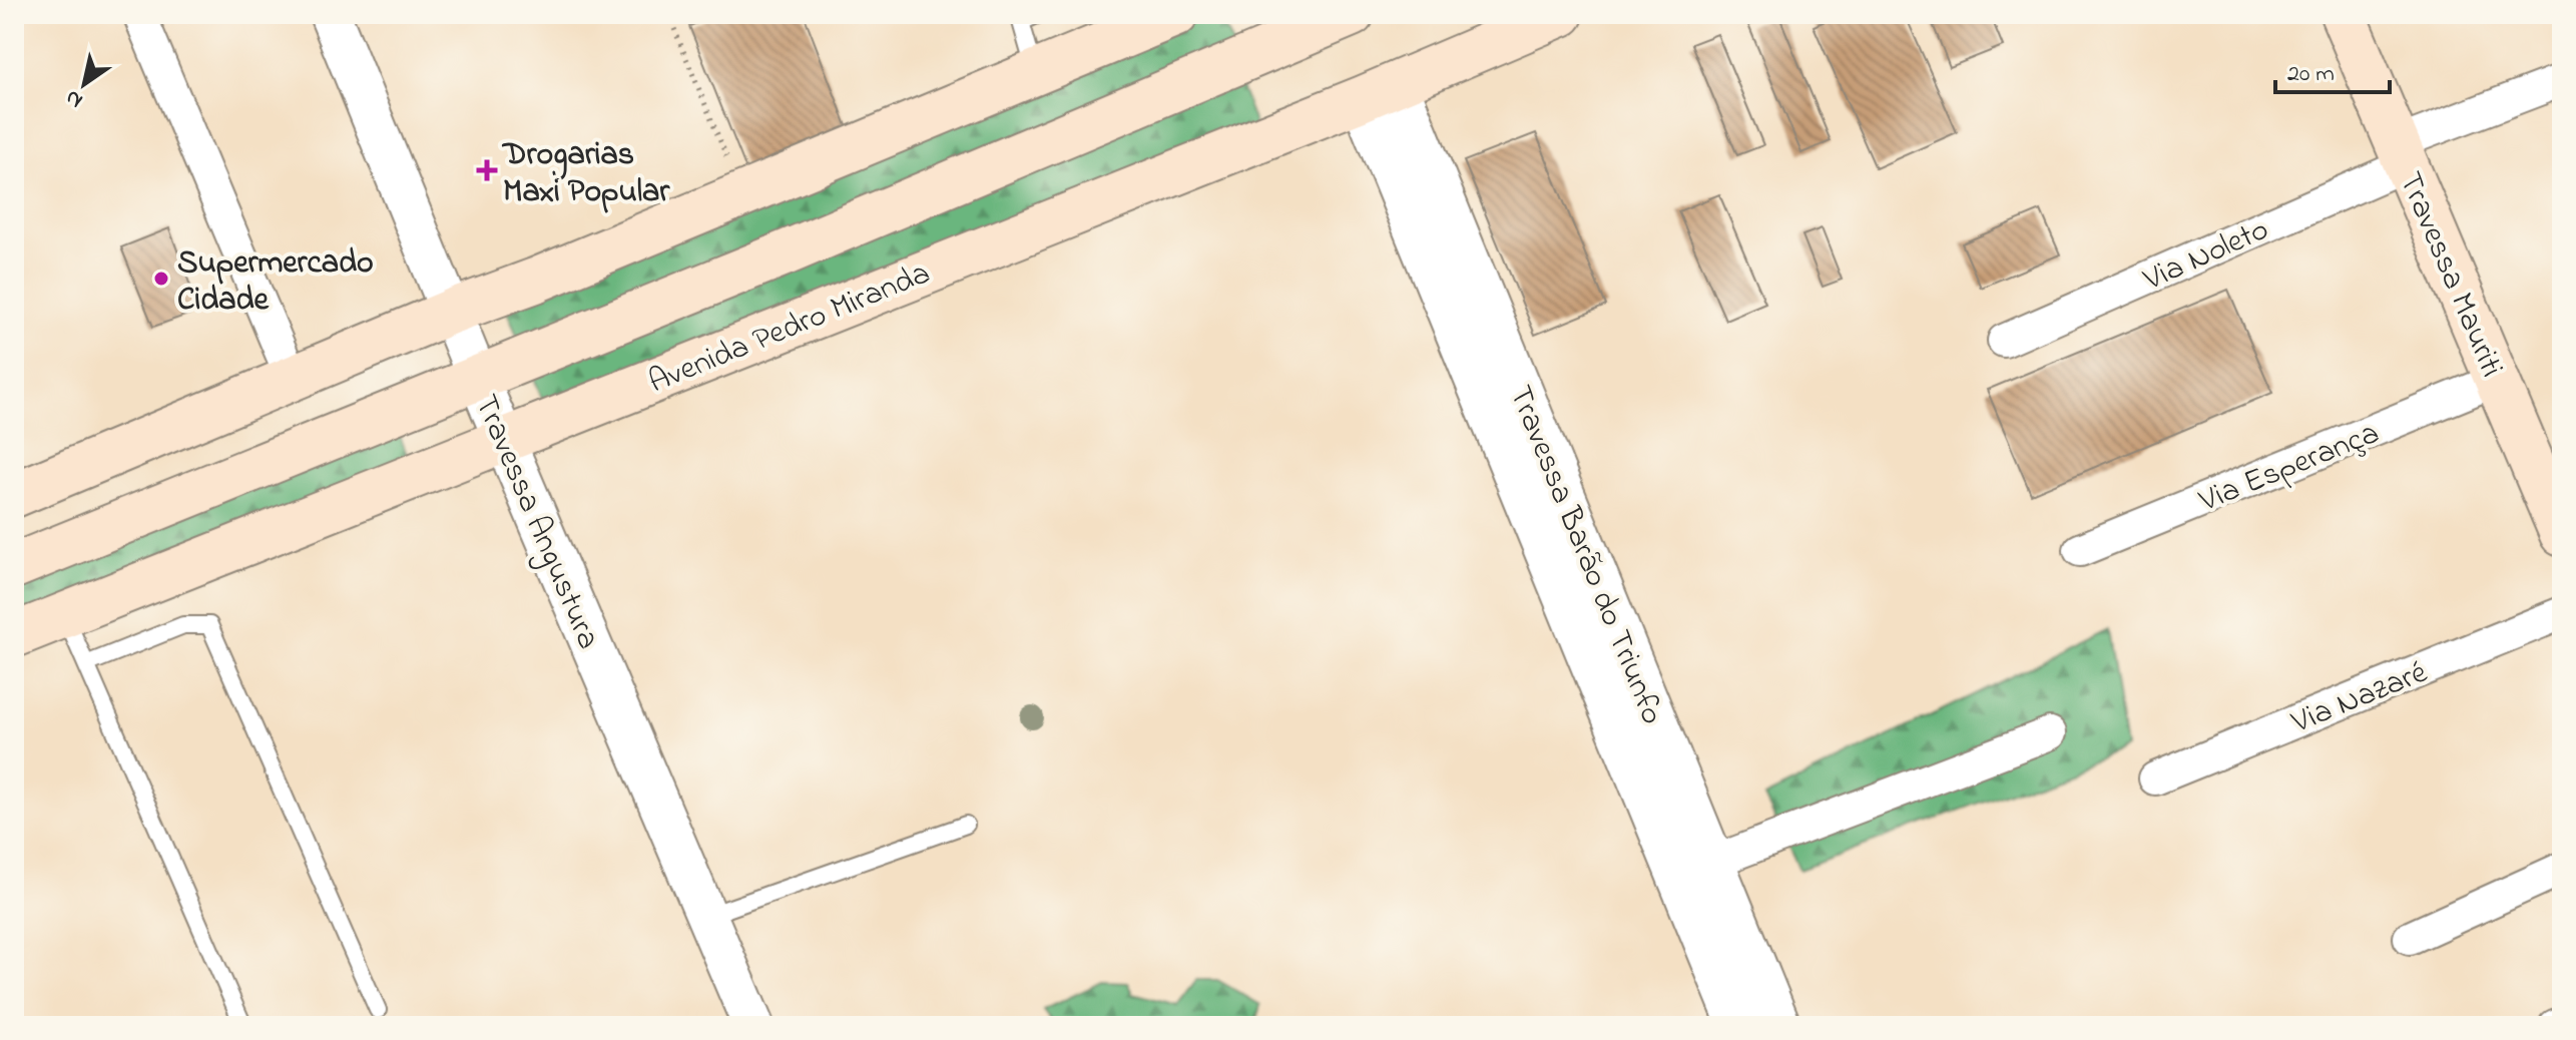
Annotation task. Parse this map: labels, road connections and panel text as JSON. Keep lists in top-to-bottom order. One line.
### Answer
{"streets":{"main road":["Travessa Mauriti","Avenida Pedro Miranda"],"street":["Via Noleto","Via Esperança","Travessa Angustura","Travessa Barão do Triunfo","Via Nazaré"]},"crossings":[["Via Noleto","Travessa Mauriti"],["Travessa Mauriti","Via Esperança"],["Avenida Pedro Miranda","Travessa Angustura"],["Avenida Pedro Miranda","Travessa Barão do Triunfo"]],"places":{"health":["Drogarias Maxi Popular"],"other":["Supermercado Cidade"]},"scale_bar":"20 m","north":"bottom left"}
